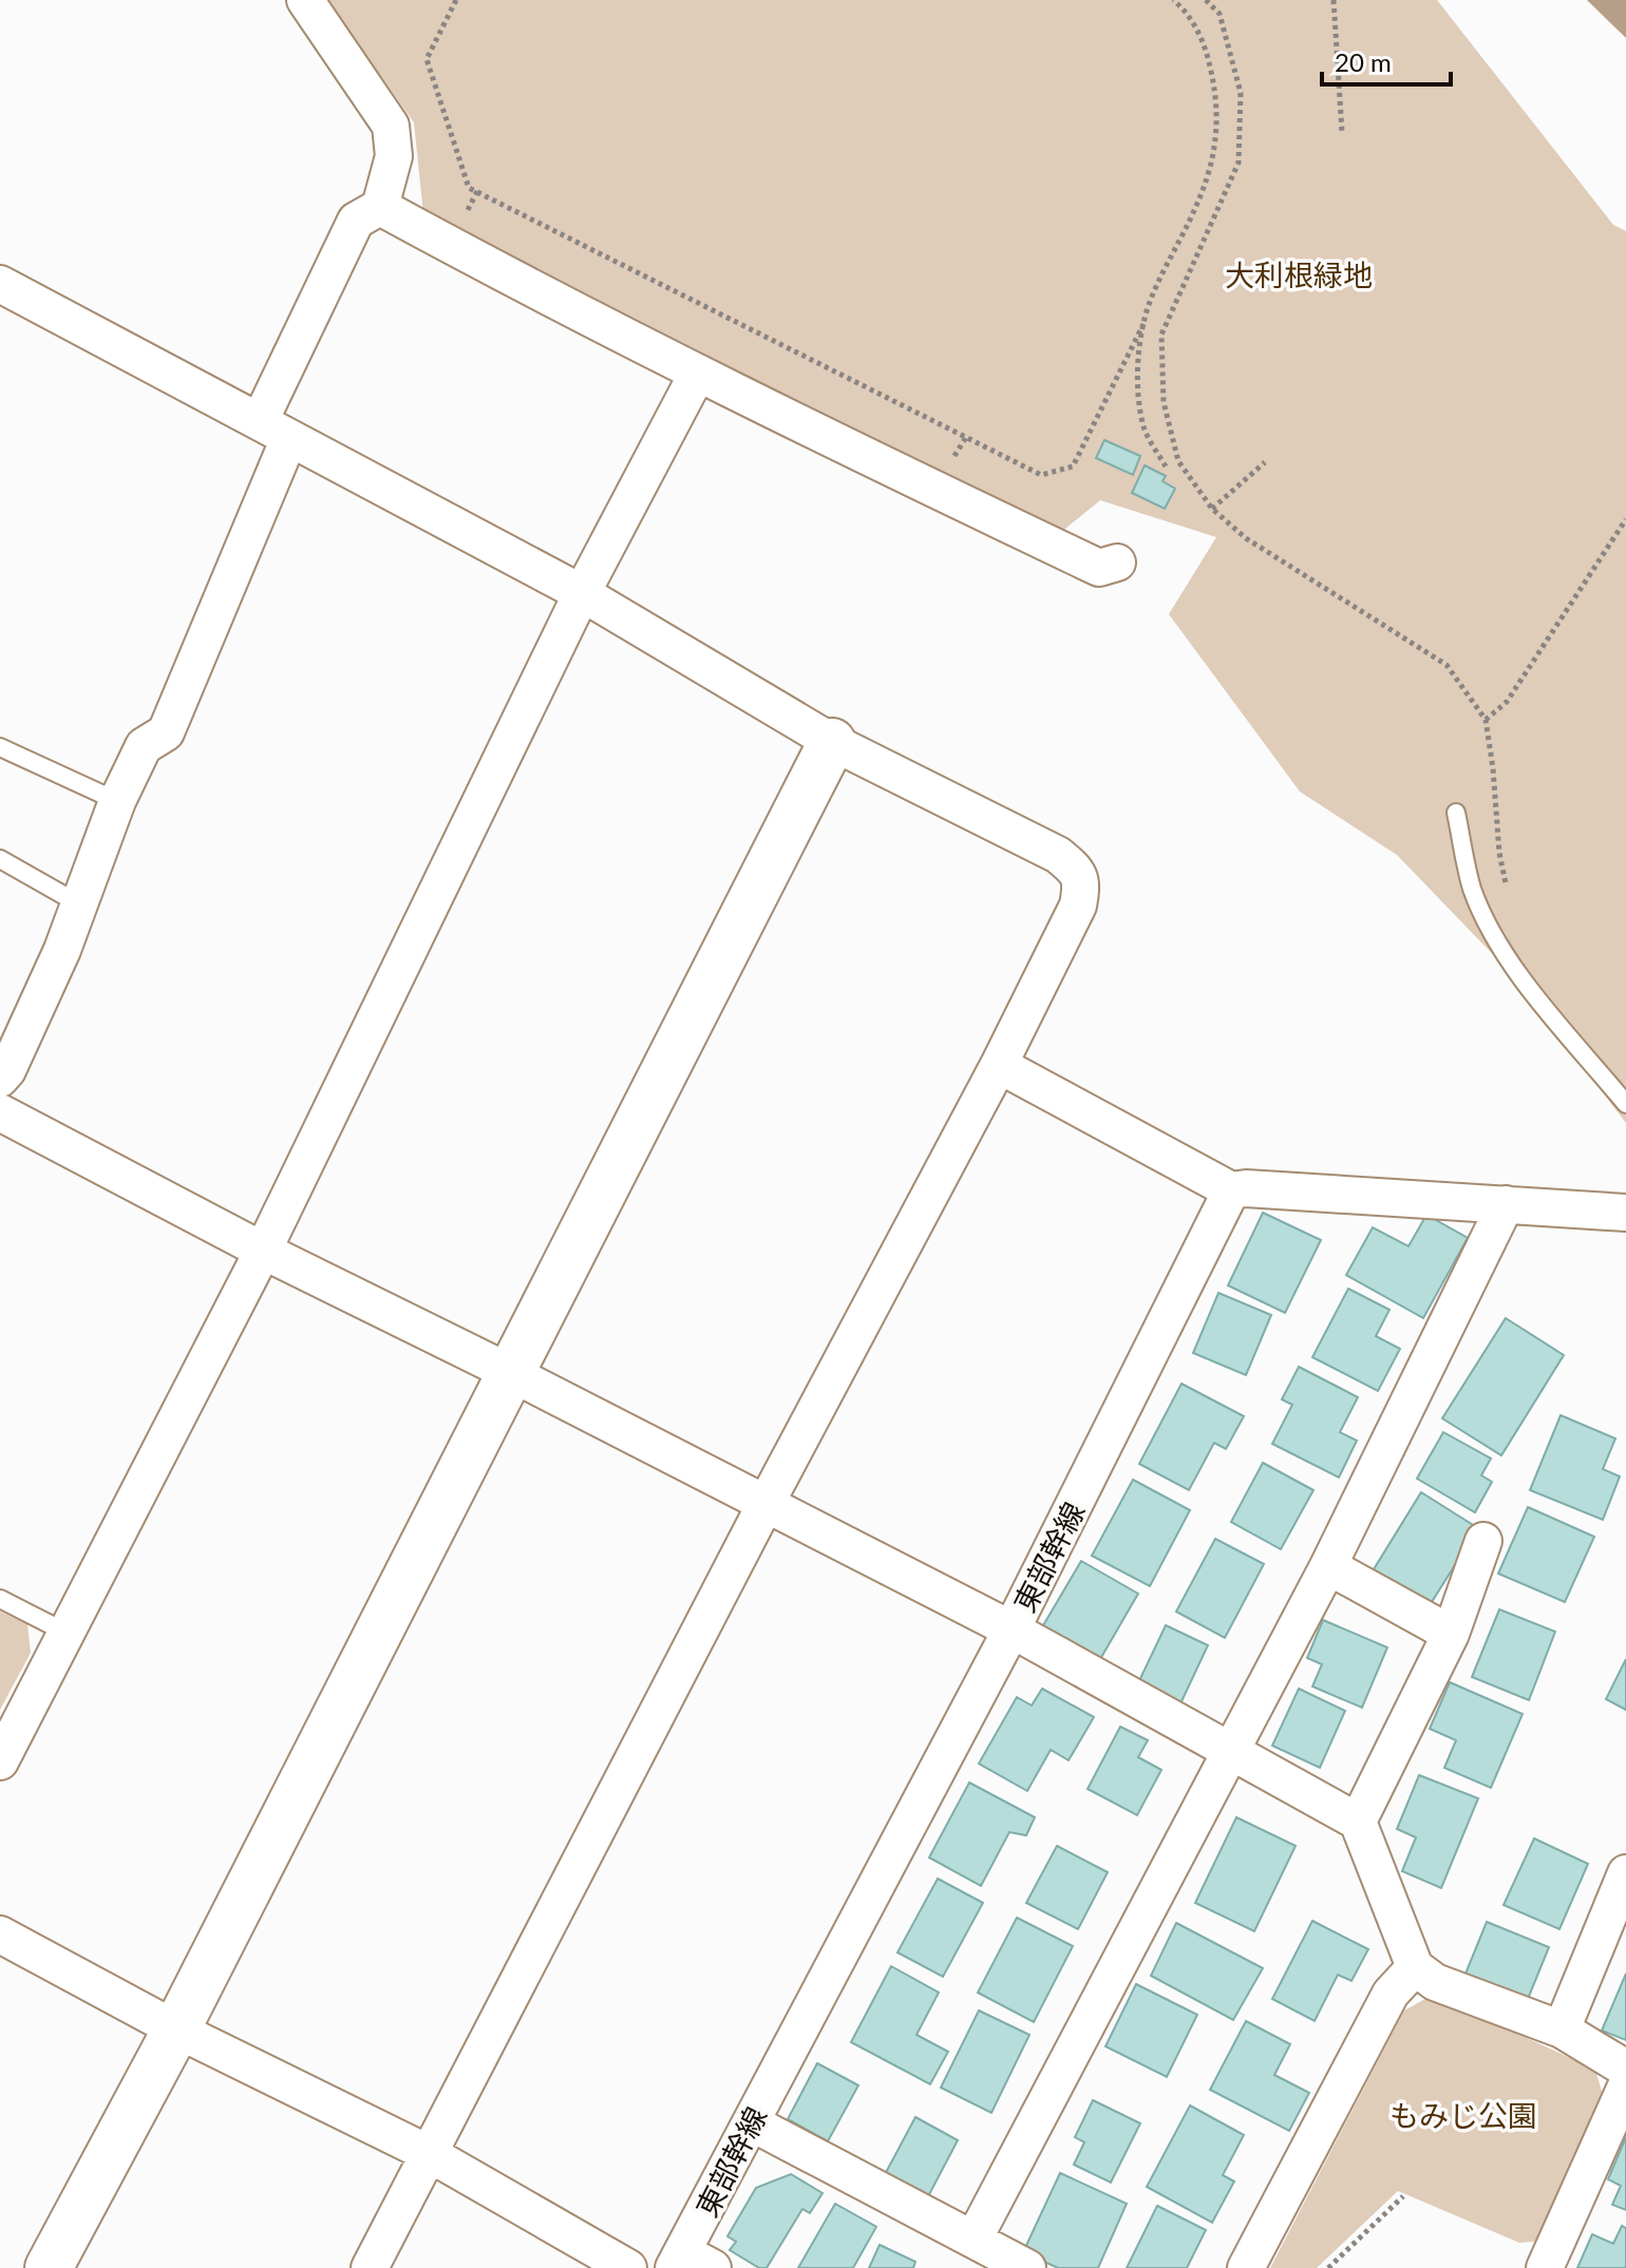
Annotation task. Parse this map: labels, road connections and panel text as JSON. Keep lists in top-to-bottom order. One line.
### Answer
{"streets":{"street":["東部幹線"]},"parks":["大利根緑地","もみじ公園"],"scale_bar":"20 m"}
